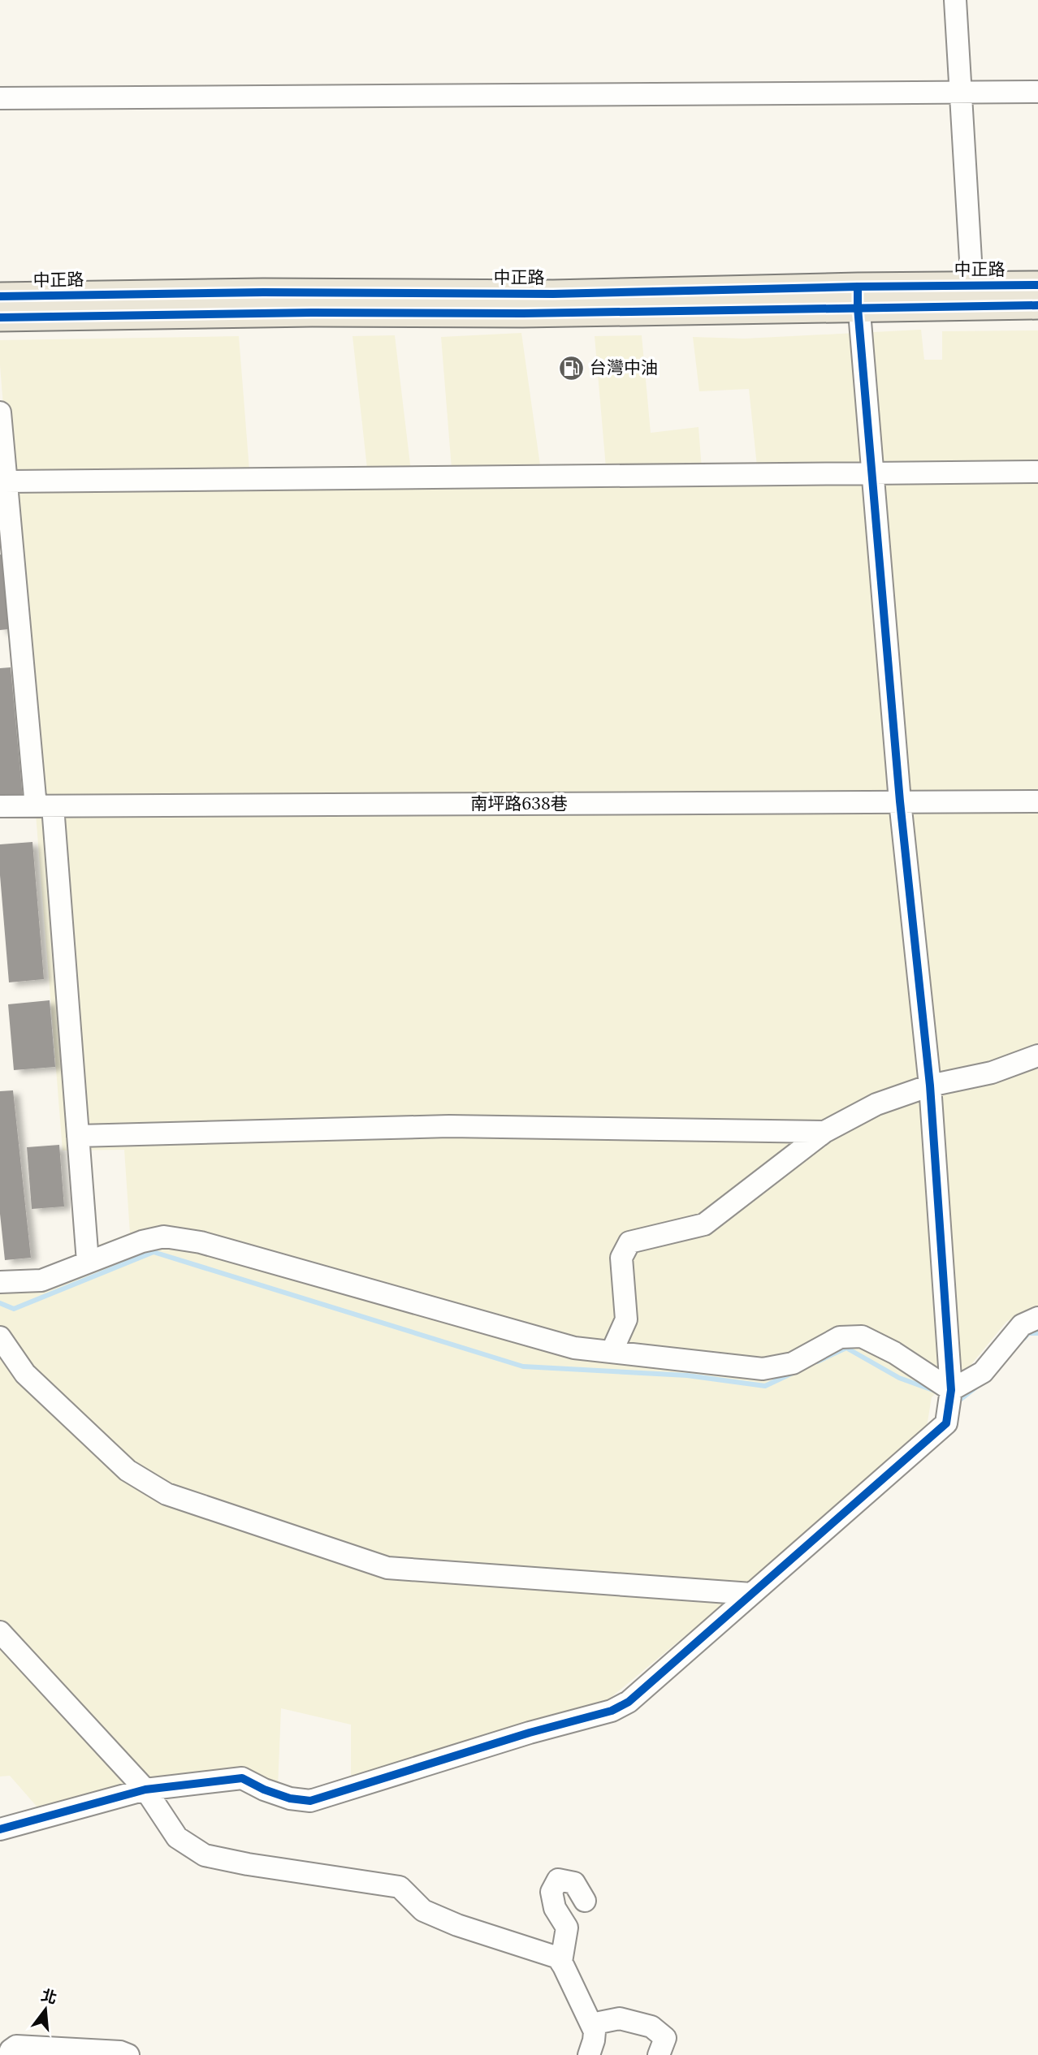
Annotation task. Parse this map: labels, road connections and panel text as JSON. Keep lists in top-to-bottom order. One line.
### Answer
{"streets":{"main road":["中正路"],"street":["南坪路638巷"]},"places":{"fuel station":["台灣中油"]},"north":"top"}
